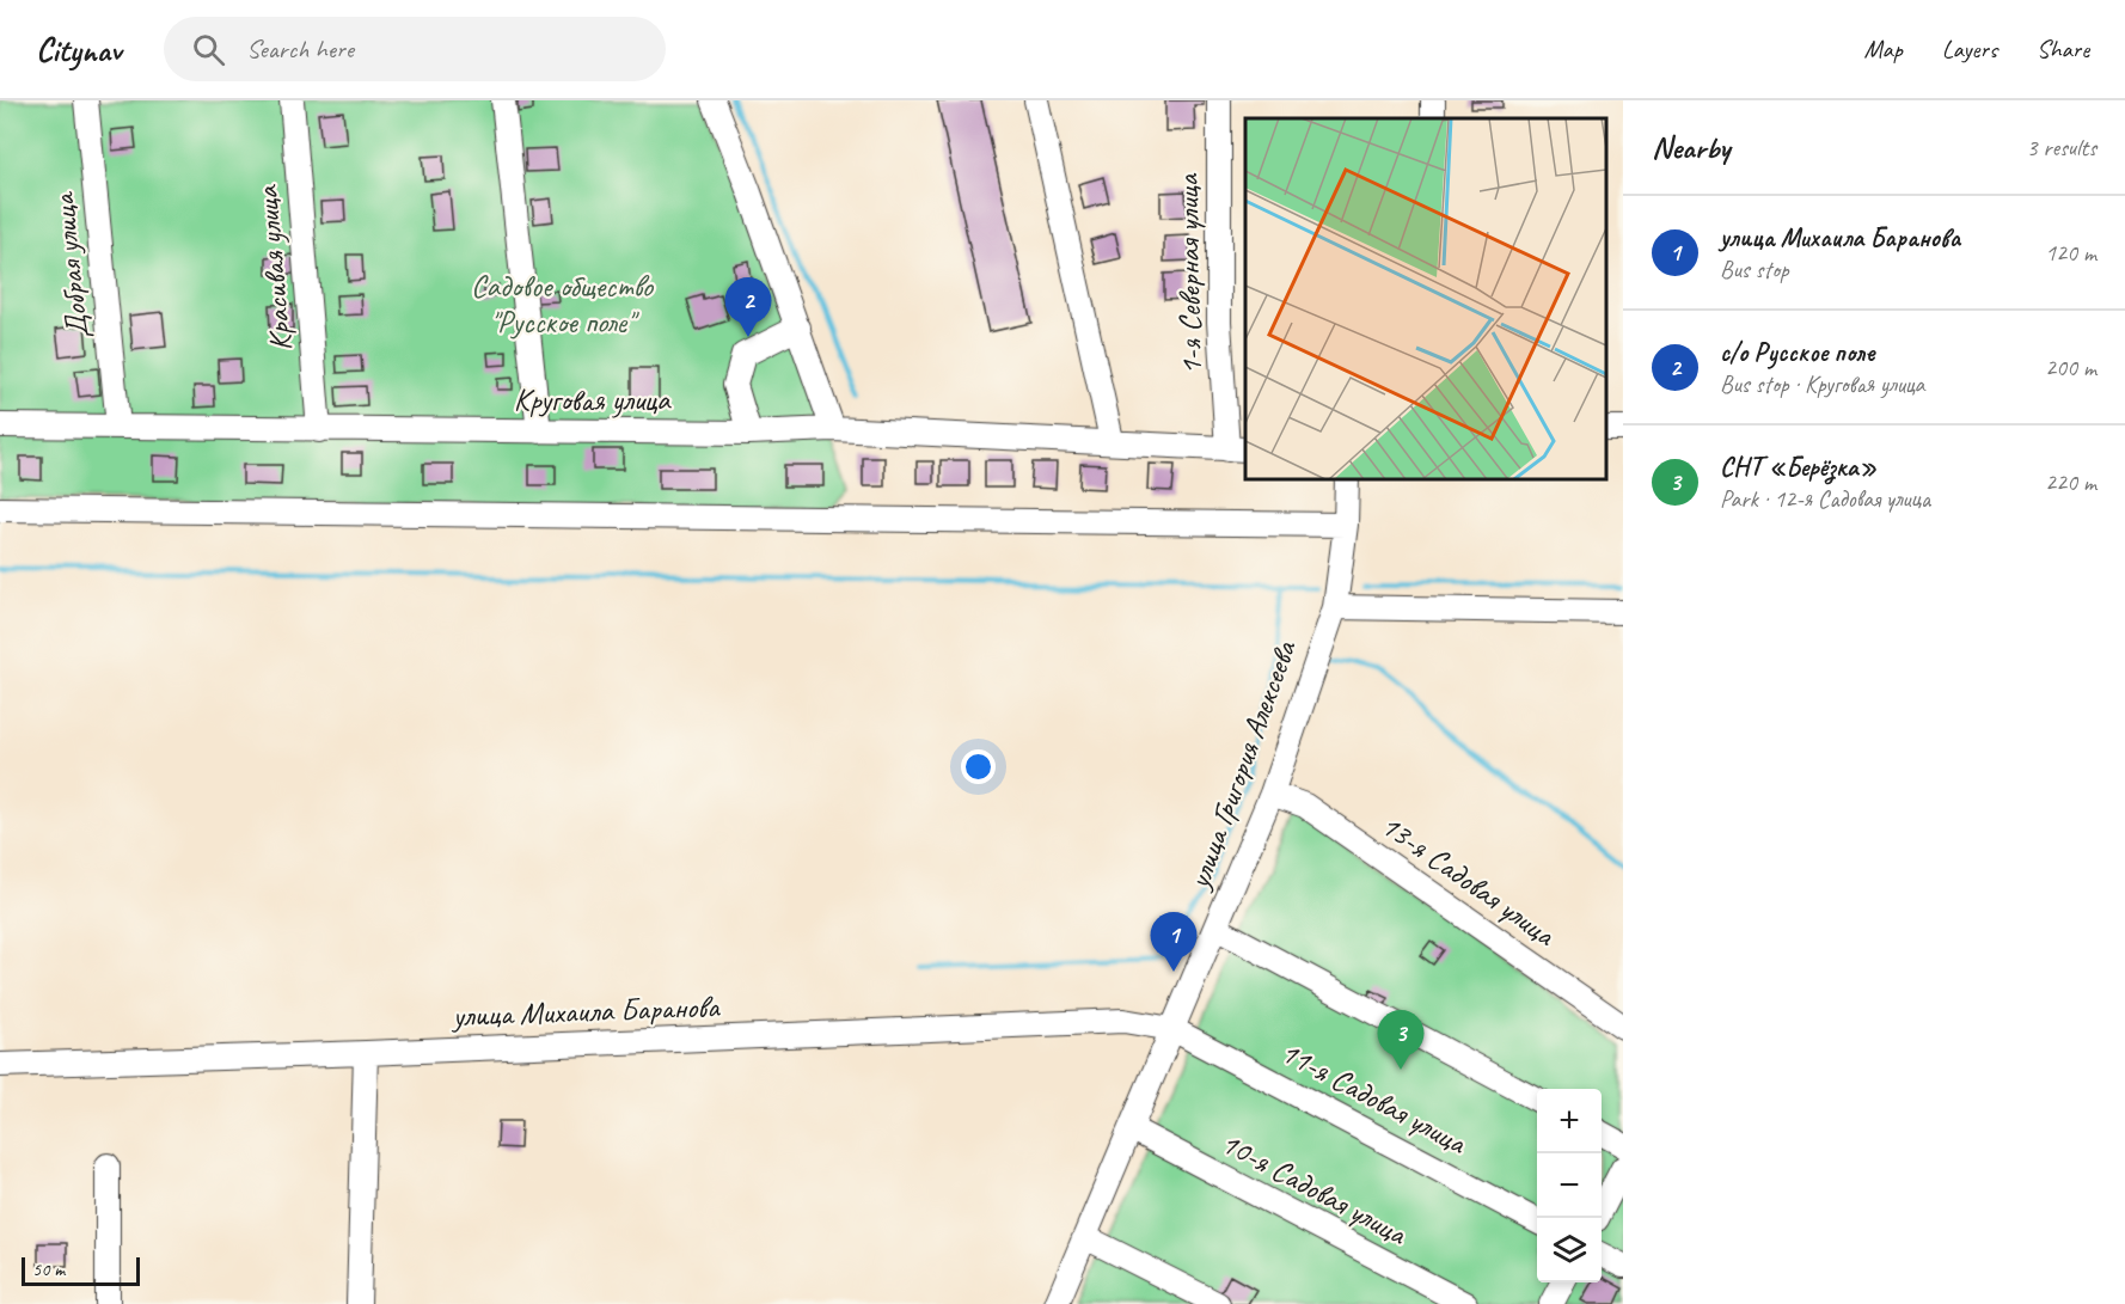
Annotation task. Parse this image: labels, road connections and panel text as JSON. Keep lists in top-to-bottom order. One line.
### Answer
{"streets":{"street":["Добрая улица","Красивая улица","1-я Северная улица","Круговая улица","улица Григория Алексеева","13-я Садовая улица","улица Михаила Баранова","11-я Садовая улица","10-я Садовая улица"]},"crossings":[["Добрая улица","Круговая улица"],["Красивая улица","Круговая улица"],["1-я Северная улица","Круговая улица"],["улица Григория Алексеева","13-я Садовая улица"],["улица Григория Алексеева","улица Михаила Баранова"],["улица Григория Алексеева","11-я Садовая улица"],["улица Григория Алексеева","10-я Садовая улица"],["улица Михаила Баранова","11-я Садовая улица"]],"parks":["Садовое общество \"Русское поле\""],"scale_bar":"50 m","page":{"header":"Citynav","search":"Search here","nav":["Map","Layers","Share"],"heading":["Nearby","3 results"],"list":[{"mark":"1","name":"улица Михаила Баранова","note":"Bus stop","value":"120 m"},{"mark":"2","name":"с/о Русское поле","note":"Bus stop · Круговая улица","value":"200 m"},{"mark":"3","name":"СНТ «Берёзка»","note":"Park · 12-я Садовая улица","value":"220 m"}],"pins":["2","1","3"],"map_buttons":["+","−"],"scale":"50 m"}}
